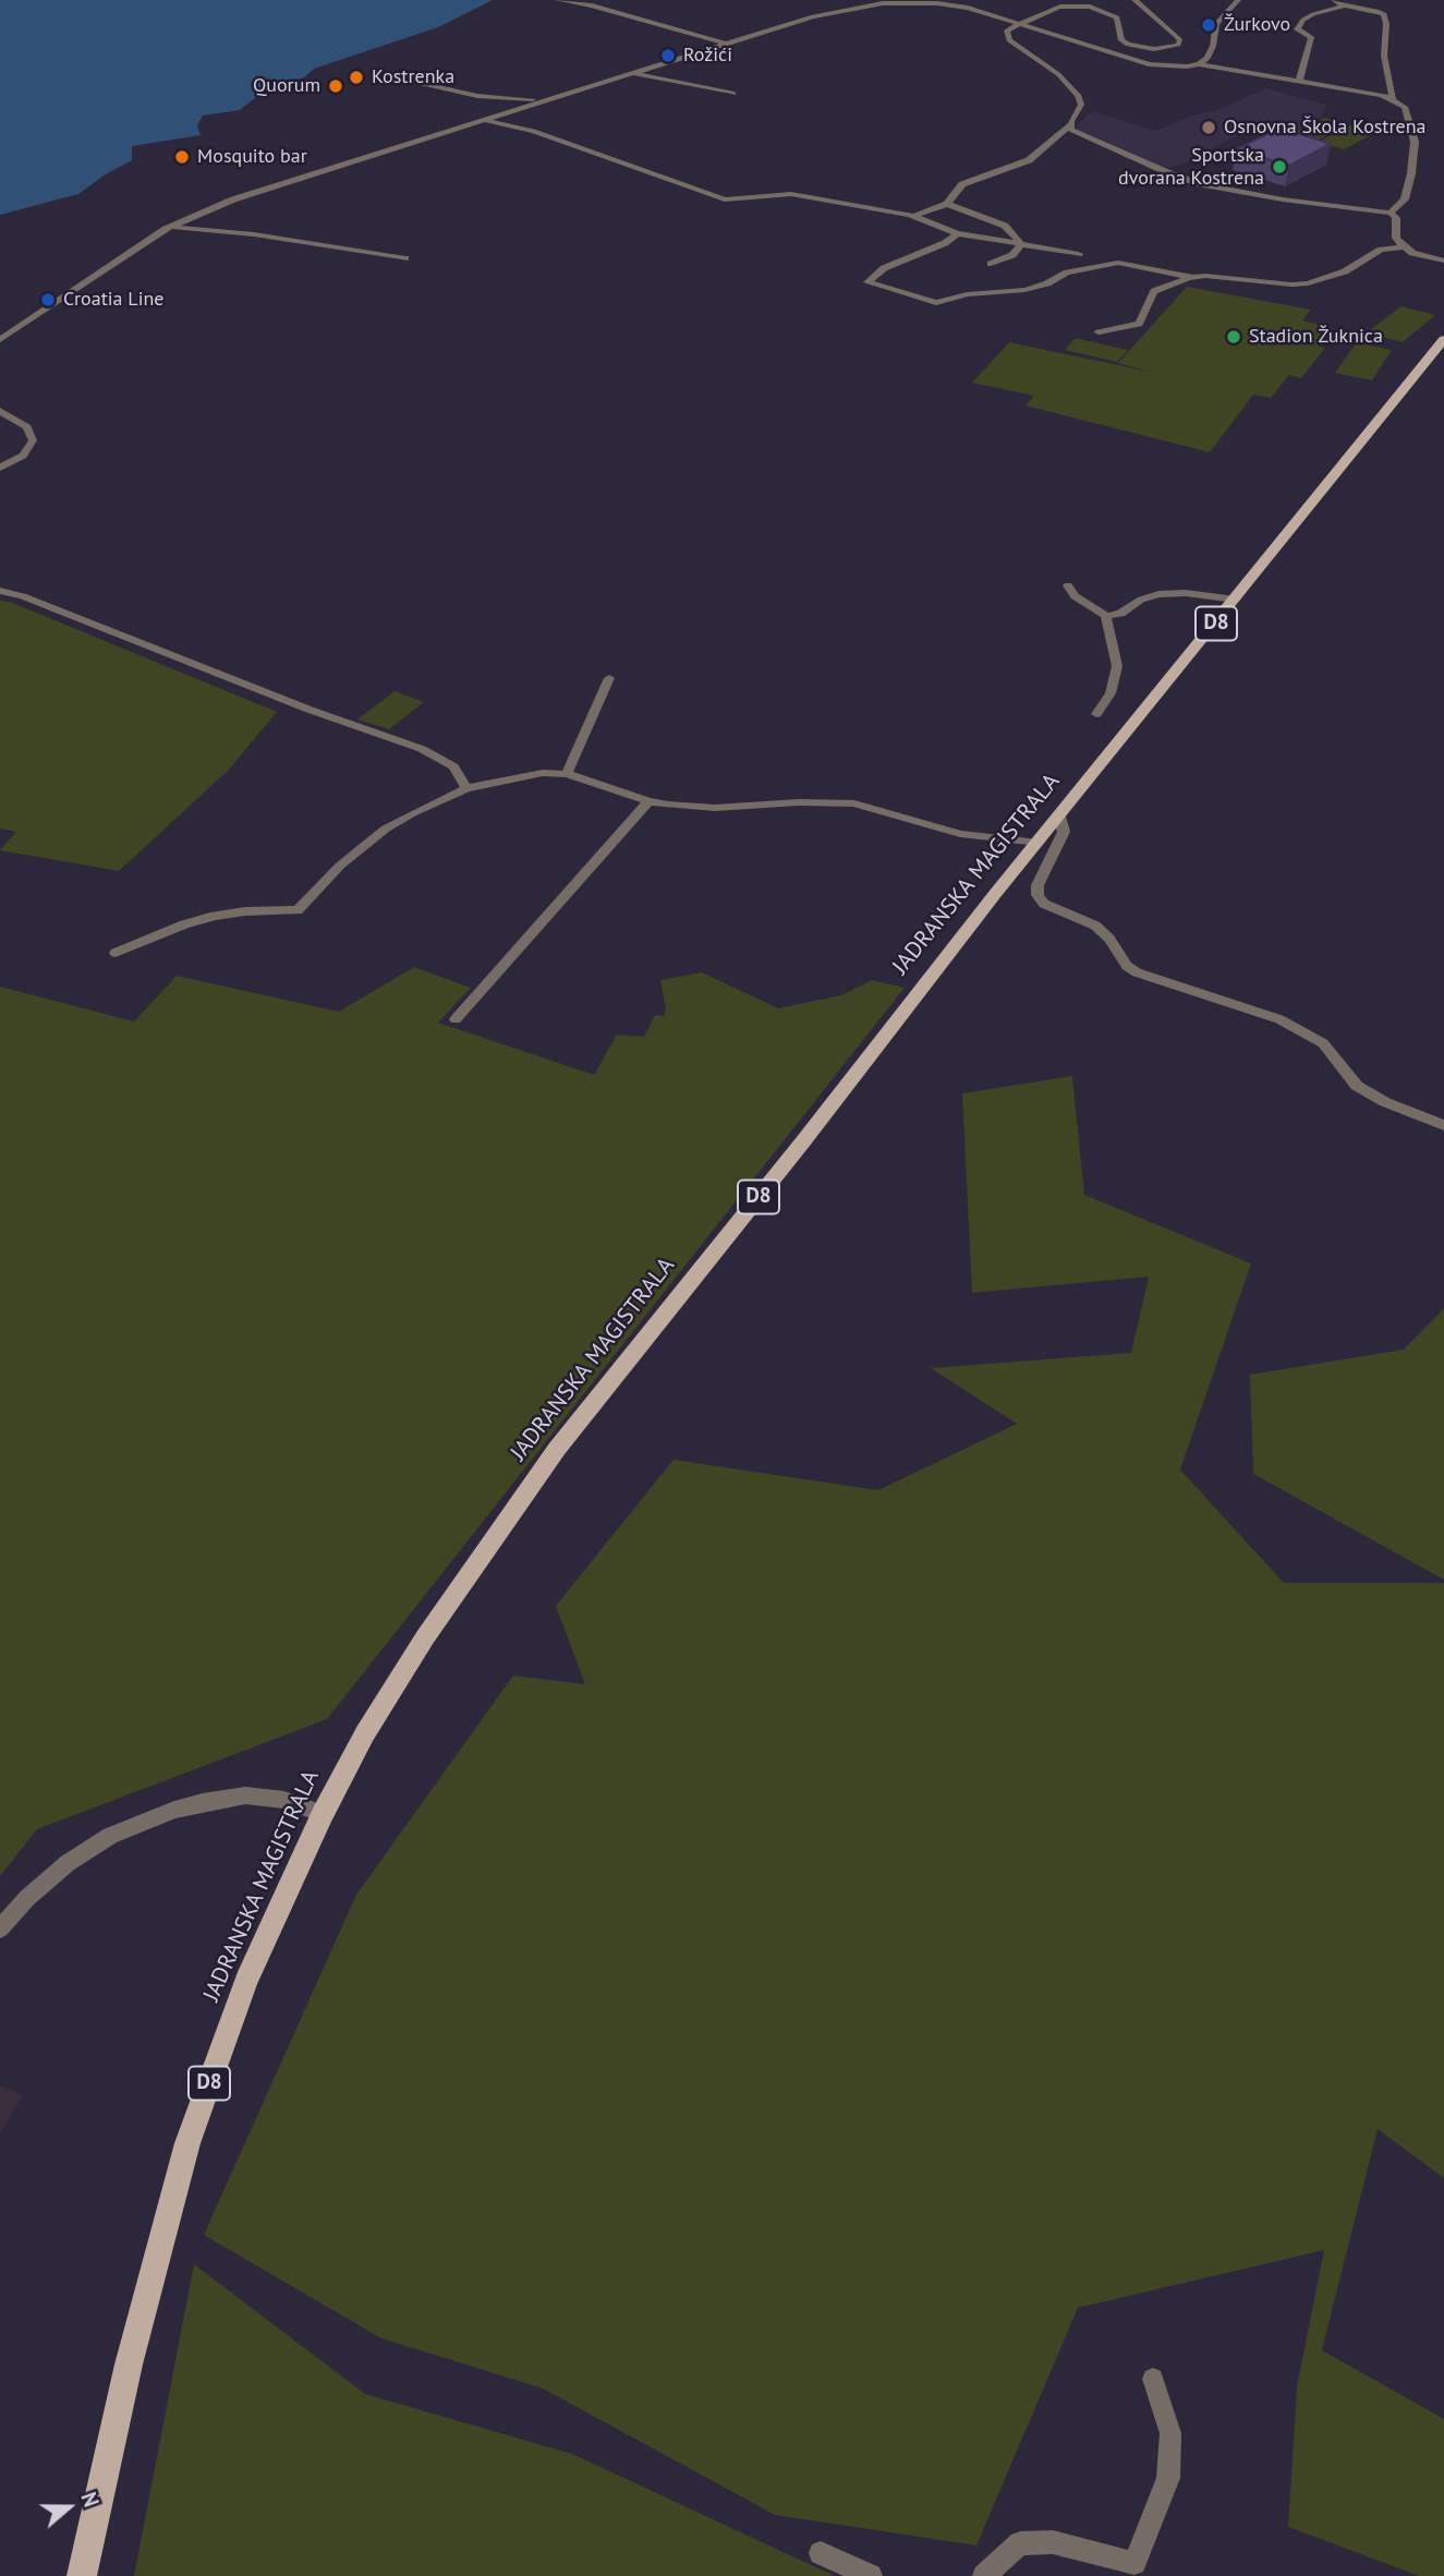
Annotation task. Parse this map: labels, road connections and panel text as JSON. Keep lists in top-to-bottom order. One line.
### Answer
{"streets":{"main road":["D8","JADRANSKA MAGISTRALA"]},"places":["Žurkovo","Rožići","Kostrenka","Quorum","Osnovna Škola Kostrena","Mosquito bar","Sportska dvorana Kostrena","Croatia Line","Stadion Žuknica"],"north":"right"}
